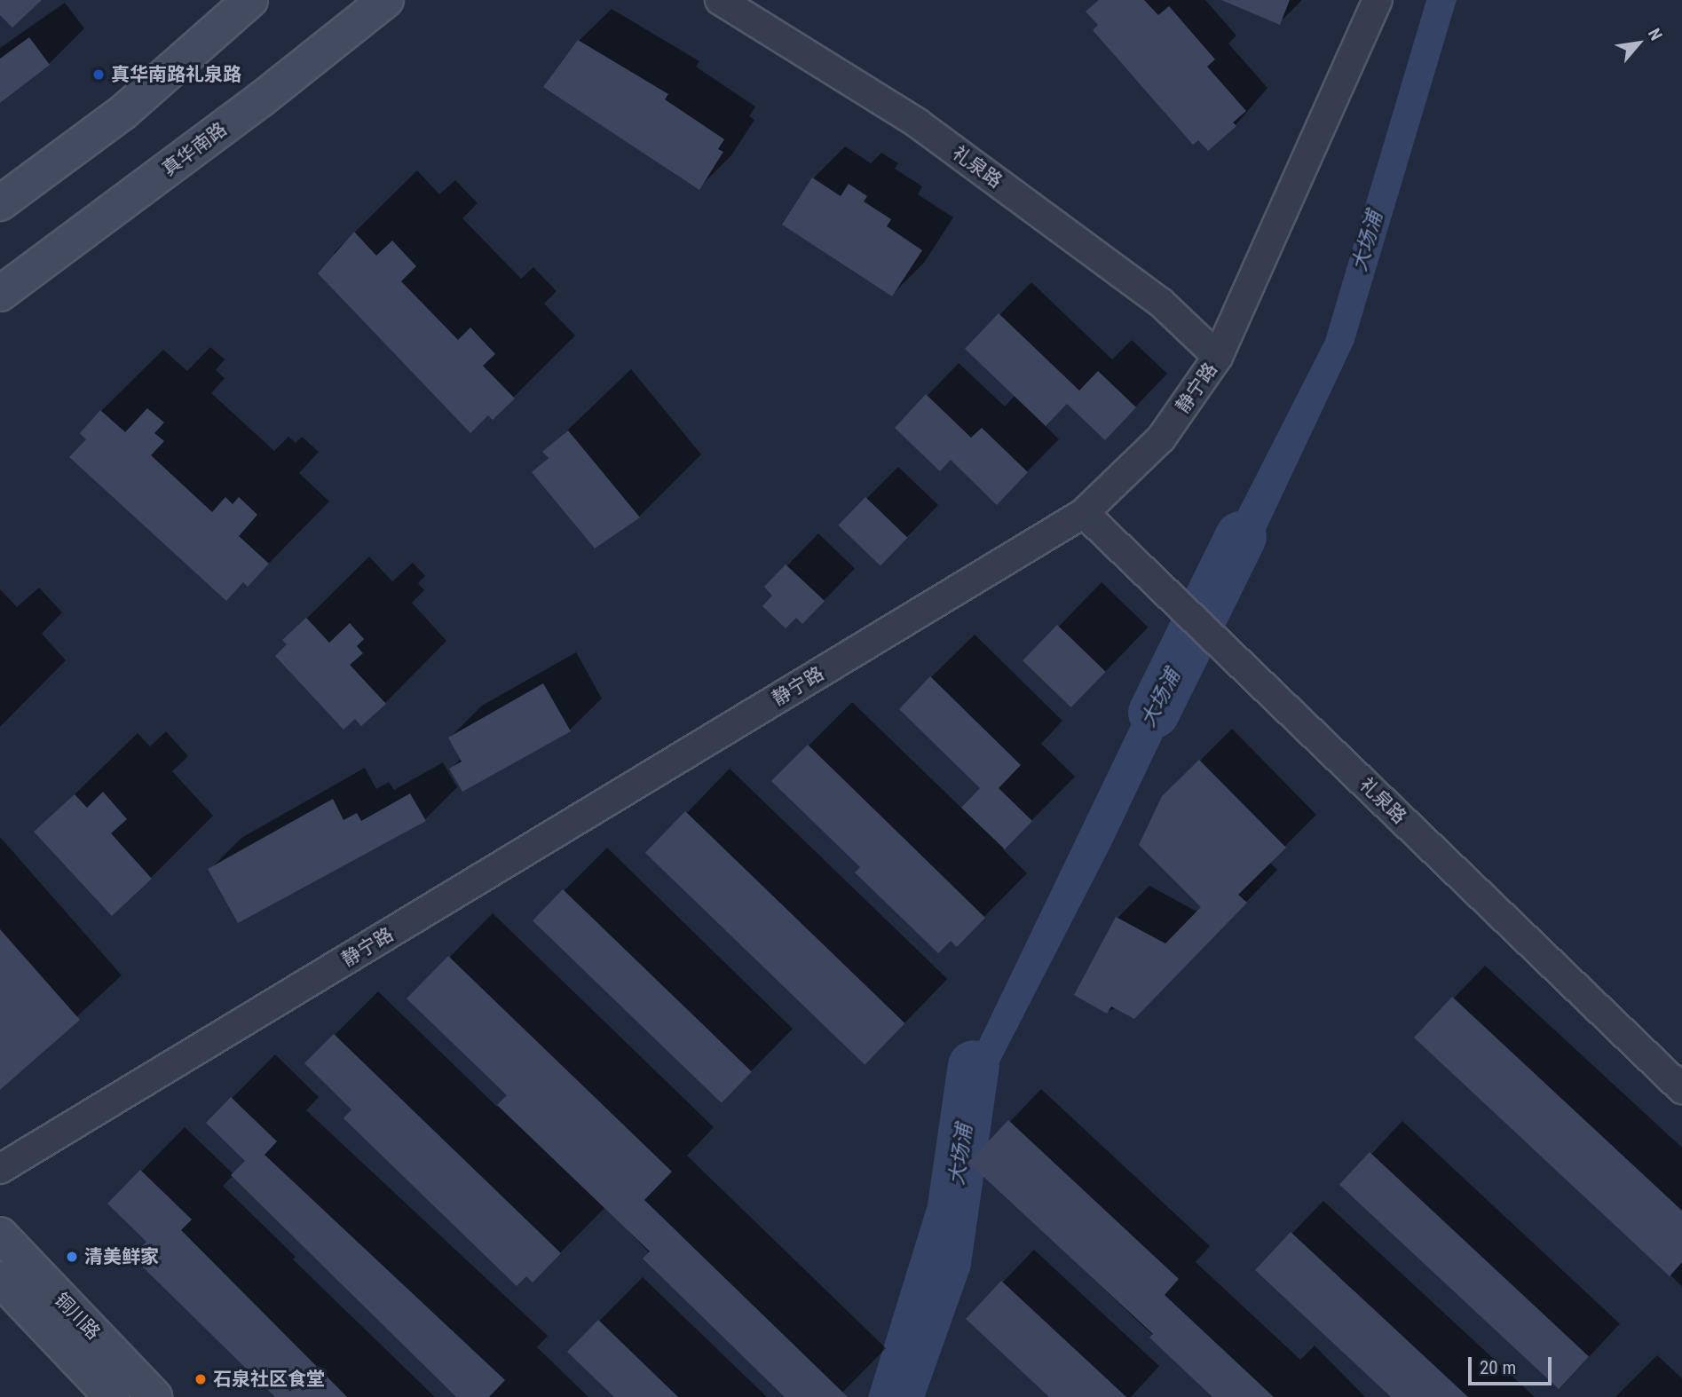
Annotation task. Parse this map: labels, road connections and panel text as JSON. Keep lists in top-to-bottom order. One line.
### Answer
{"streets":{"main road":["真华南路","铜川路"],"street":["礼泉路","静宁路"]},"crossings":[["礼泉路","静宁路"]],"water":["大场浦"],"places":["真华南路礼泉路","清美鲜家","石泉社区食堂"],"scale_bar":"20 m","north":"top right"}
